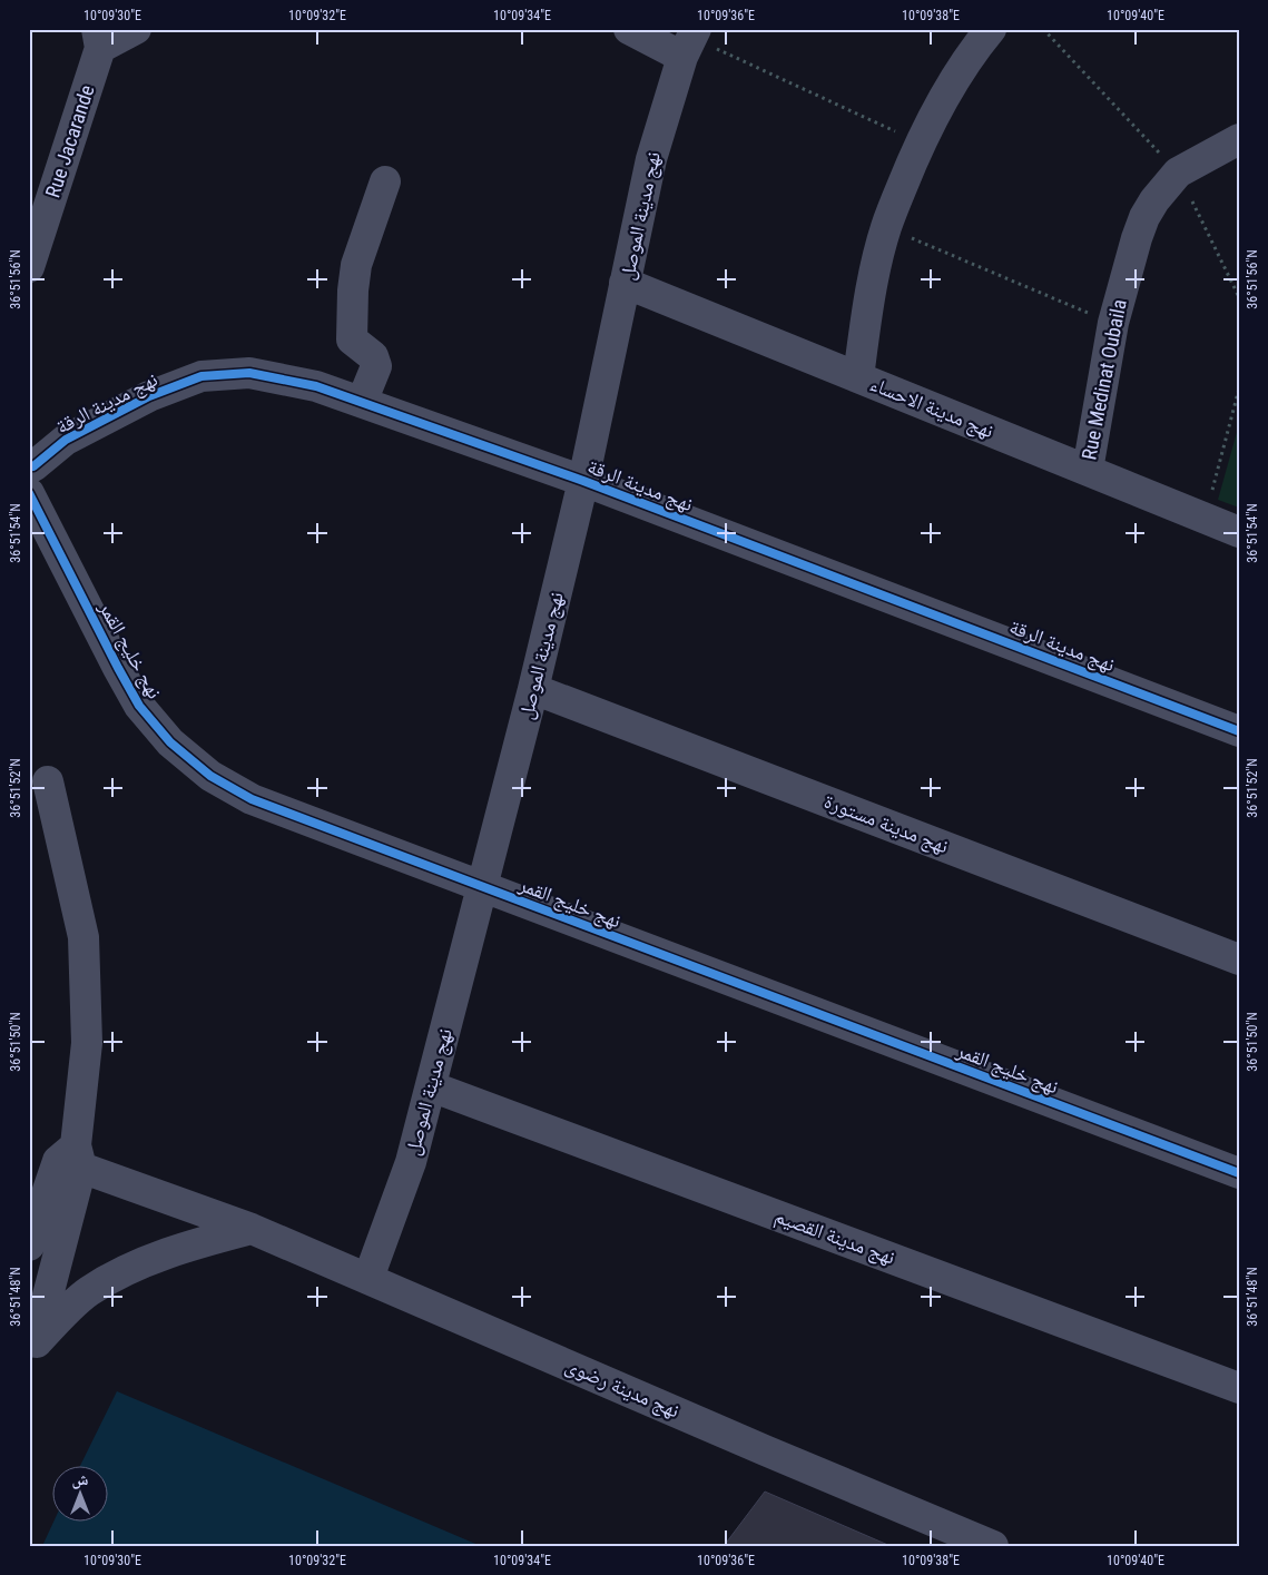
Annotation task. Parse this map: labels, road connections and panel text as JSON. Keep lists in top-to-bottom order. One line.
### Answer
{"streets":{"street":["Rue Jacarande","نهج مدينة الموصل","Rue Medinat Oubaila","نهج مدينة الرقة","نهج مدينة الاحساء","نهج خليج القمر","نهج مدينة مستورة","نهج مدينة القصيم","نهج مدينة رضوى"]},"crossings":[["نهج مدينة الموصل","نهج مدينة الرقة"],["نهج مدينة الموصل","نهج مدينة الاحساء"],["نهج مدينة الموصل","نهج خليج القمر"],["نهج مدينة الموصل","نهج مدينة مستورة"],["نهج مدينة الموصل","نهج مدينة القصيم"],["نهج مدينة الموصل","نهج مدينة رضوى"],["Rue Medinat Oubaila","نهج مدينة الاحساء"],["نهج مدينة الرقة","نهج خليج القمر"]],"north":"top","coordinates":["10°09'30\"E","10°09'32\"E","10°09'34\"E","10°09'36\"E","10°09'38\"E","10°09'40\"E","36°51'56\"N","36°51'54\"N","36°51'52\"N","36°51'50\"N","36°51'48\"N"]}
